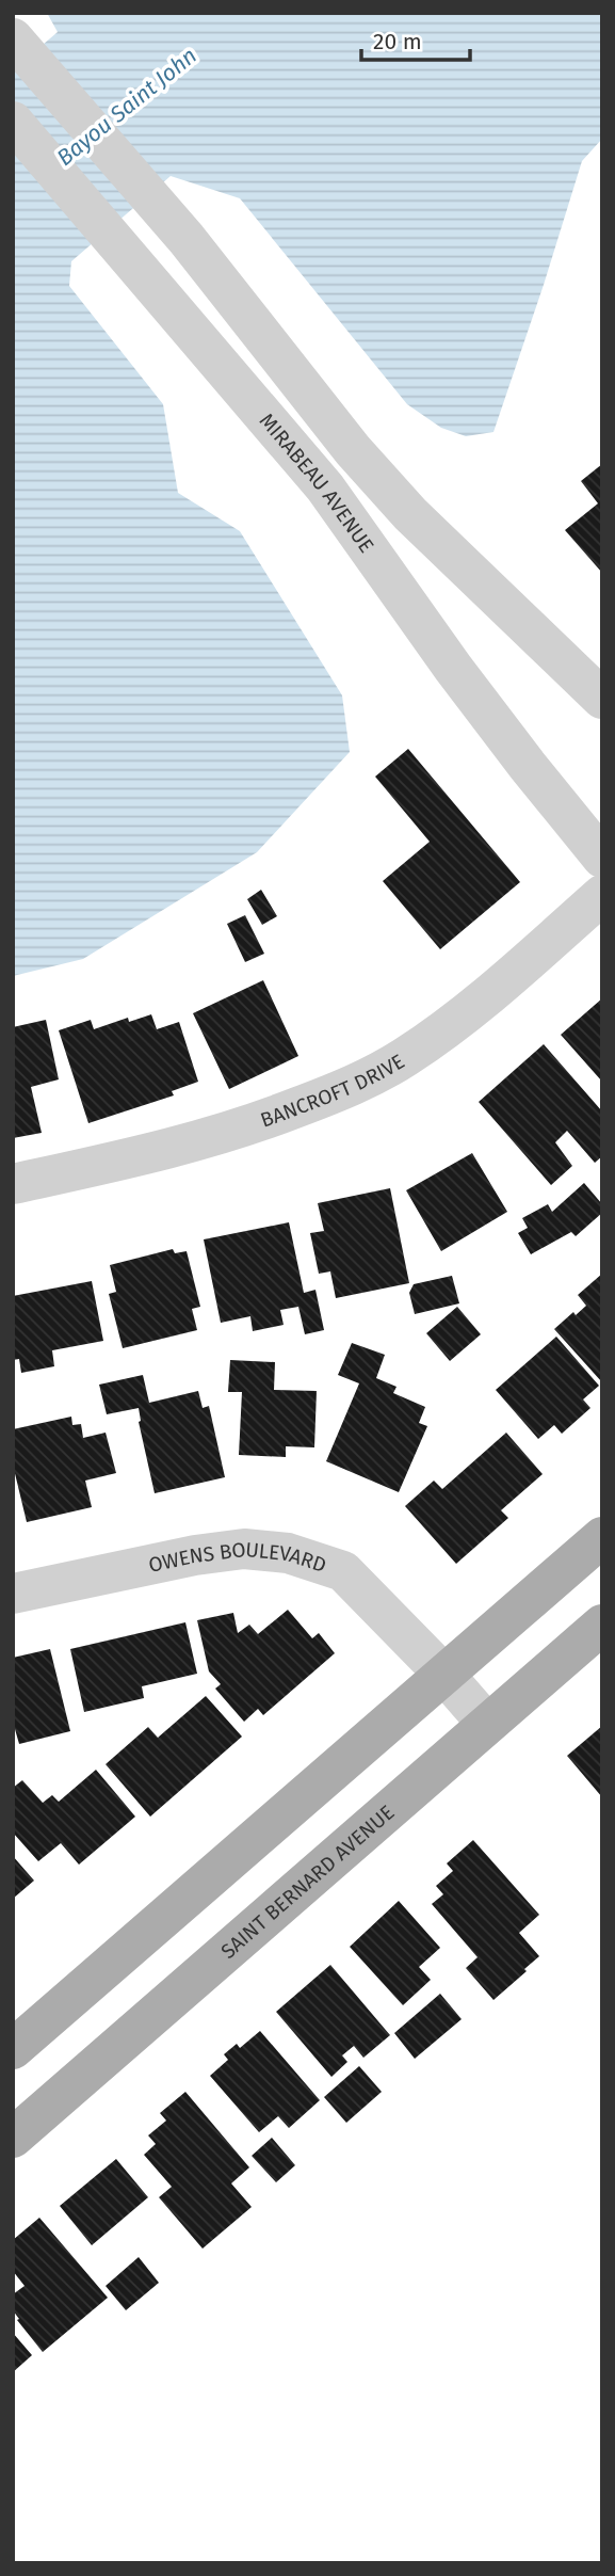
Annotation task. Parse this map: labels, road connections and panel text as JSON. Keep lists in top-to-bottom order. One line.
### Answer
{"streets":{"main road":["SAINT BERNARD AVENUE"],"street":["MIRABEAU AVENUE","BANCROFT DRIVE","OWENS BOULEVARD"]},"crossings":[["OWENS BOULEVARD","SAINT BERNARD AVENUE"]],"water":["Bayou Saint John"],"scale_bar":"20 m"}
